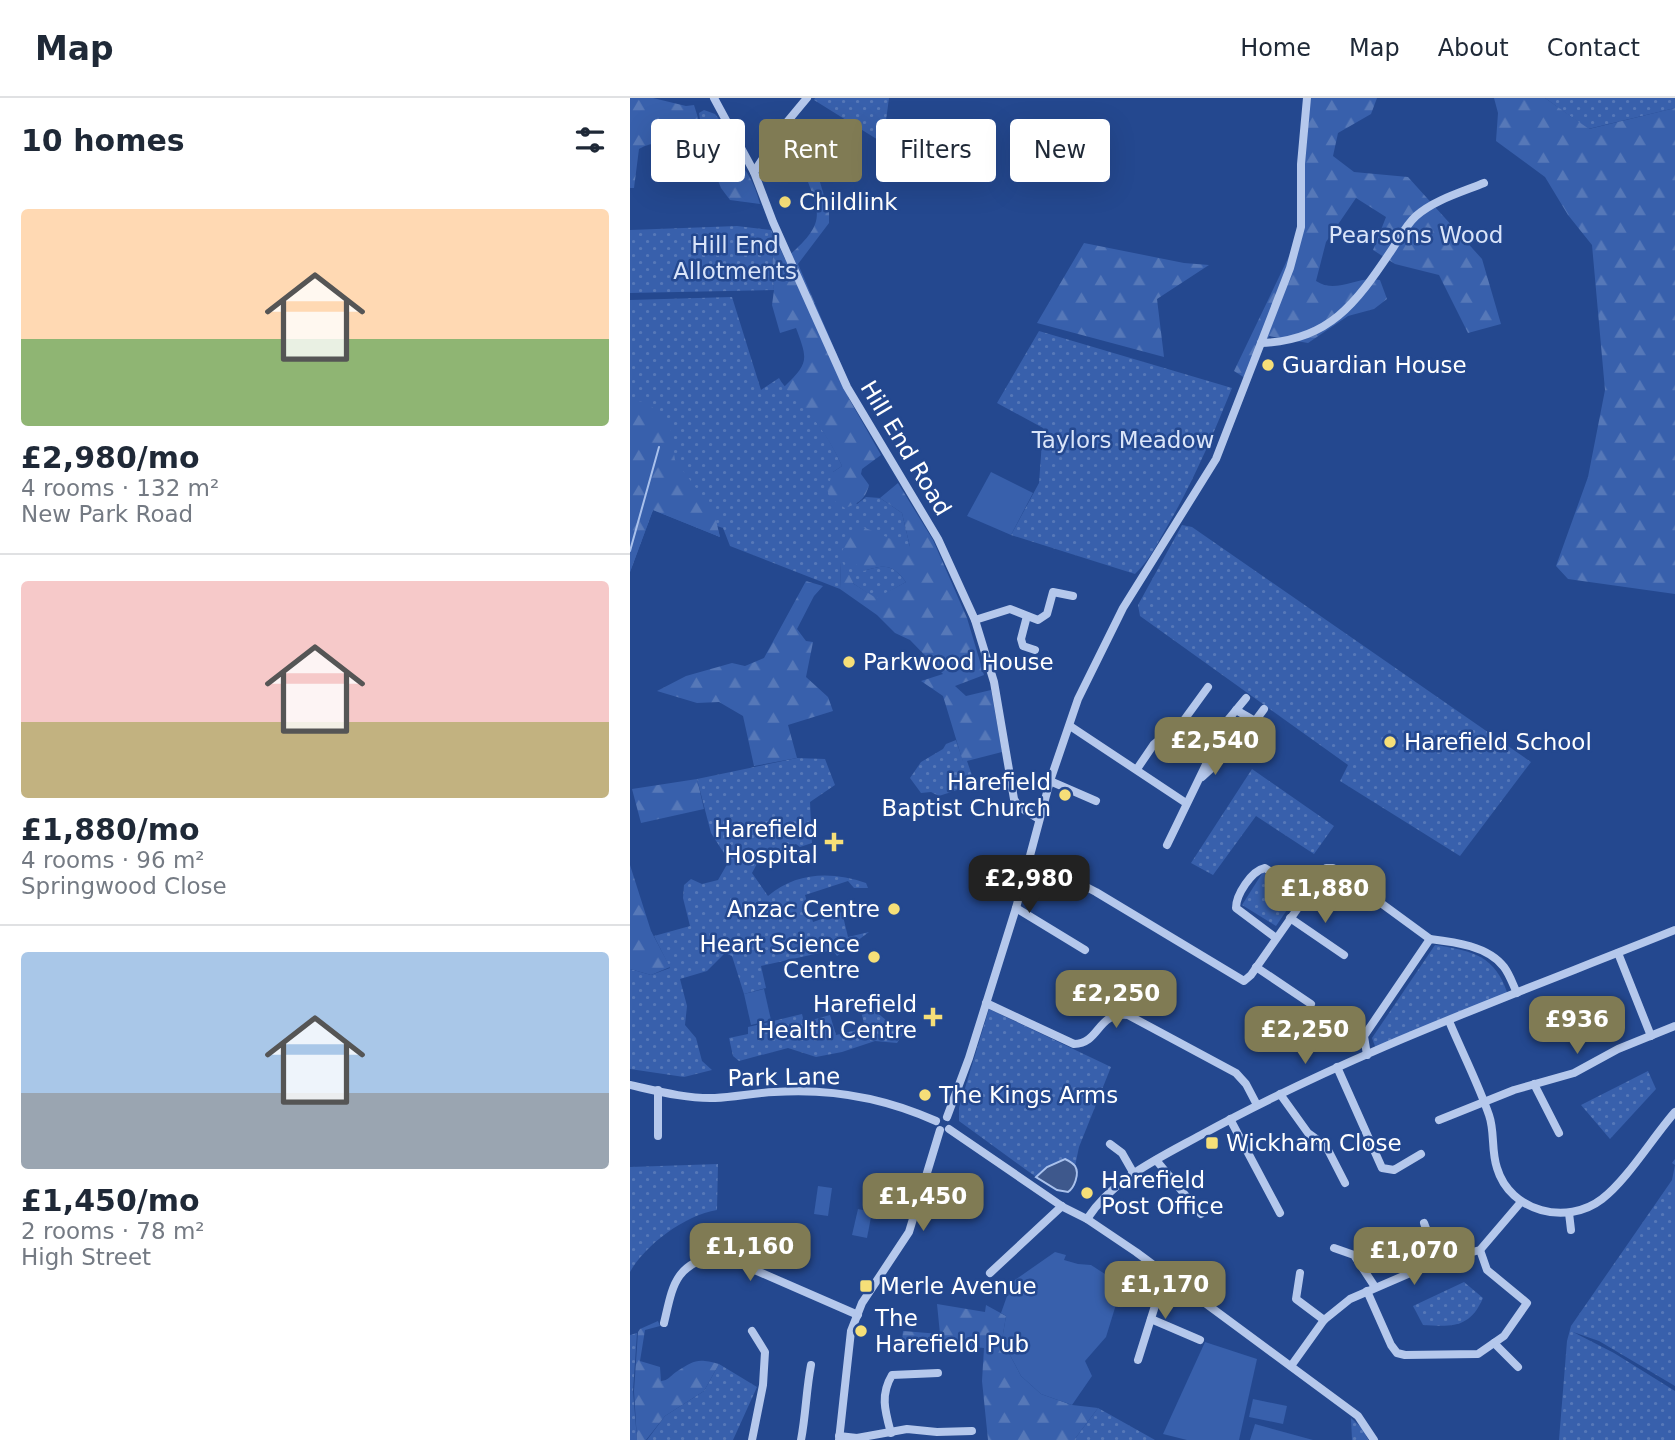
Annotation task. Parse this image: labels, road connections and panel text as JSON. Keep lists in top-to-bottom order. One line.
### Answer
{"streets":{"street":["Hill End Road","Park Lane"]},"parks":["Pearsons Wood","Hill End Allotments","Taylors Meadow"],"places":{"other":["Childlink","Guardian House","Parkwood House","Harefield School","Harefield Baptist Church","Anzac Centre","Heart Science Centre","The Kings Arms","Harefield Post Office","The Harefield Pub"],"health":["Harefield Hospital","Harefield Health Centre"],"transit":["Wickham Close","Merle Avenue"]},"page":{"header":"Map","nav":["Home","Map","About","Contact"],"heading":"10 homes","chip":["Buy","Rent","Filters","New"],"list":[{"name":"£2,980/mo","note":"4 rooms · 132 m² · New Park Road"},{"name":"£1,880/mo","note":"4 rooms · 96 m² · Springwood Close"},{"name":"£1,450/mo","note":"2 rooms · 78 m² · High Street"}],"price":["£2,540","£2,980","£1,880","£2,250","£936","£2,250","£1,450","£1,160","£1,070","£1,170"]}}
